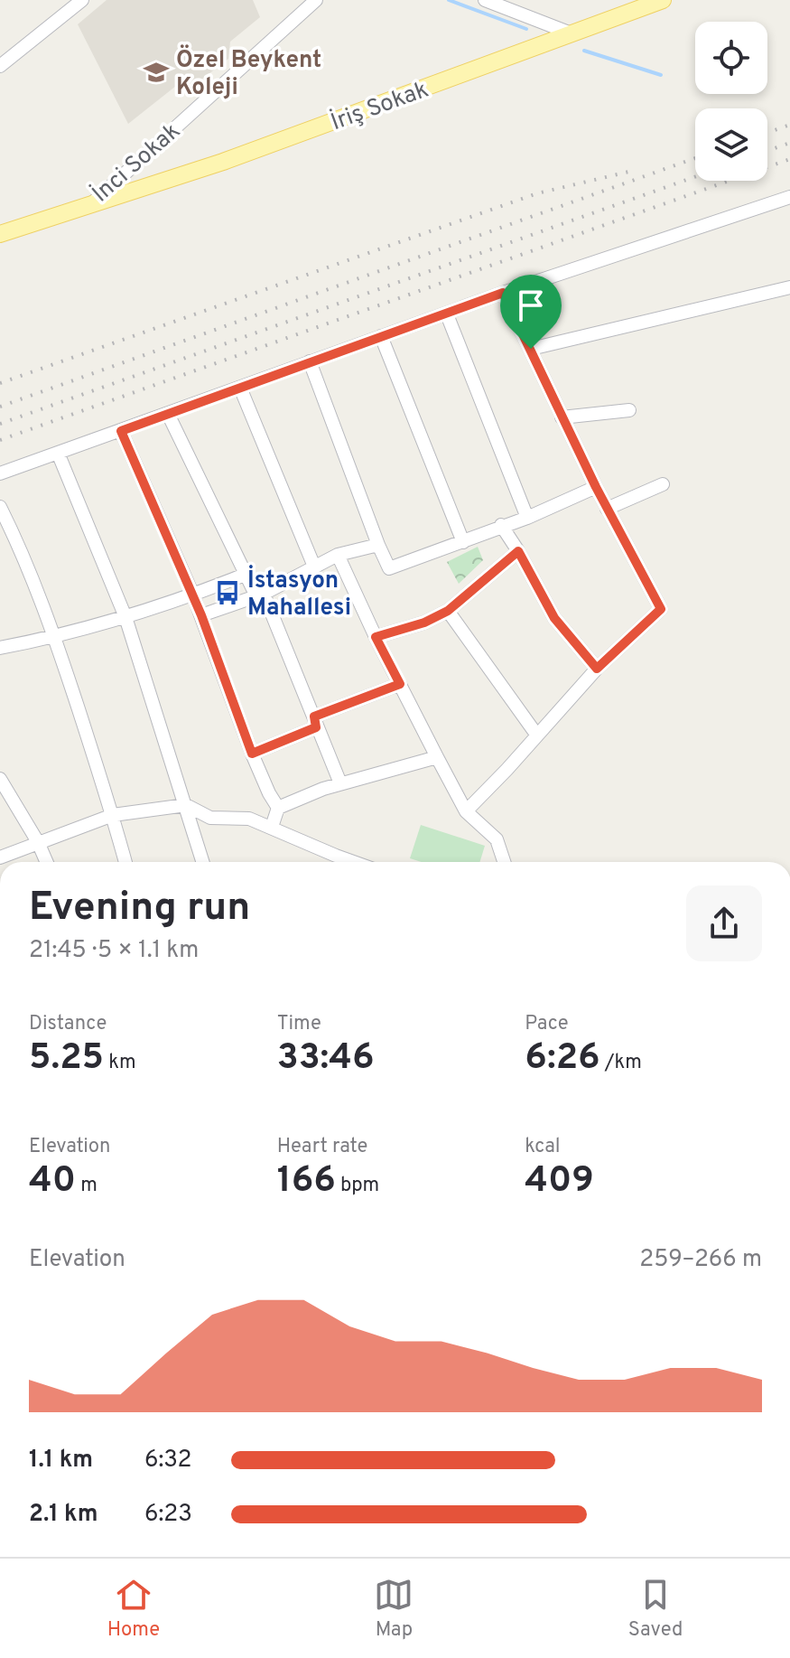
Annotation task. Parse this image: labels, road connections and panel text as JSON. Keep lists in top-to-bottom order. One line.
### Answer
{"streets":{"main road":["İriş Sokak","İnci Sokak"]},"crossings":[["İriş Sokak","İnci Sokak"]],"places":{"school or university":["Özel Beykent Koleji"],"bus stop":["İstasyon Mahallesi"]},"page":{"heading":["Evening run","21:45 · 5 × 1.1 km"],"stats":[["Distance","5.25 km"],["Time","33:46"],["Pace","6:26 /km"],["Elevation","40 m"],["Heart rate","166 bpm"],["kcal","409"]],"chart":["Elevation","259–266 m"],"list":[{"name":"1.1 km","note":"6:32"},{"name":"2.1 km","note":"6:23"}],"tabs":["Home","Map","Saved"]}}
